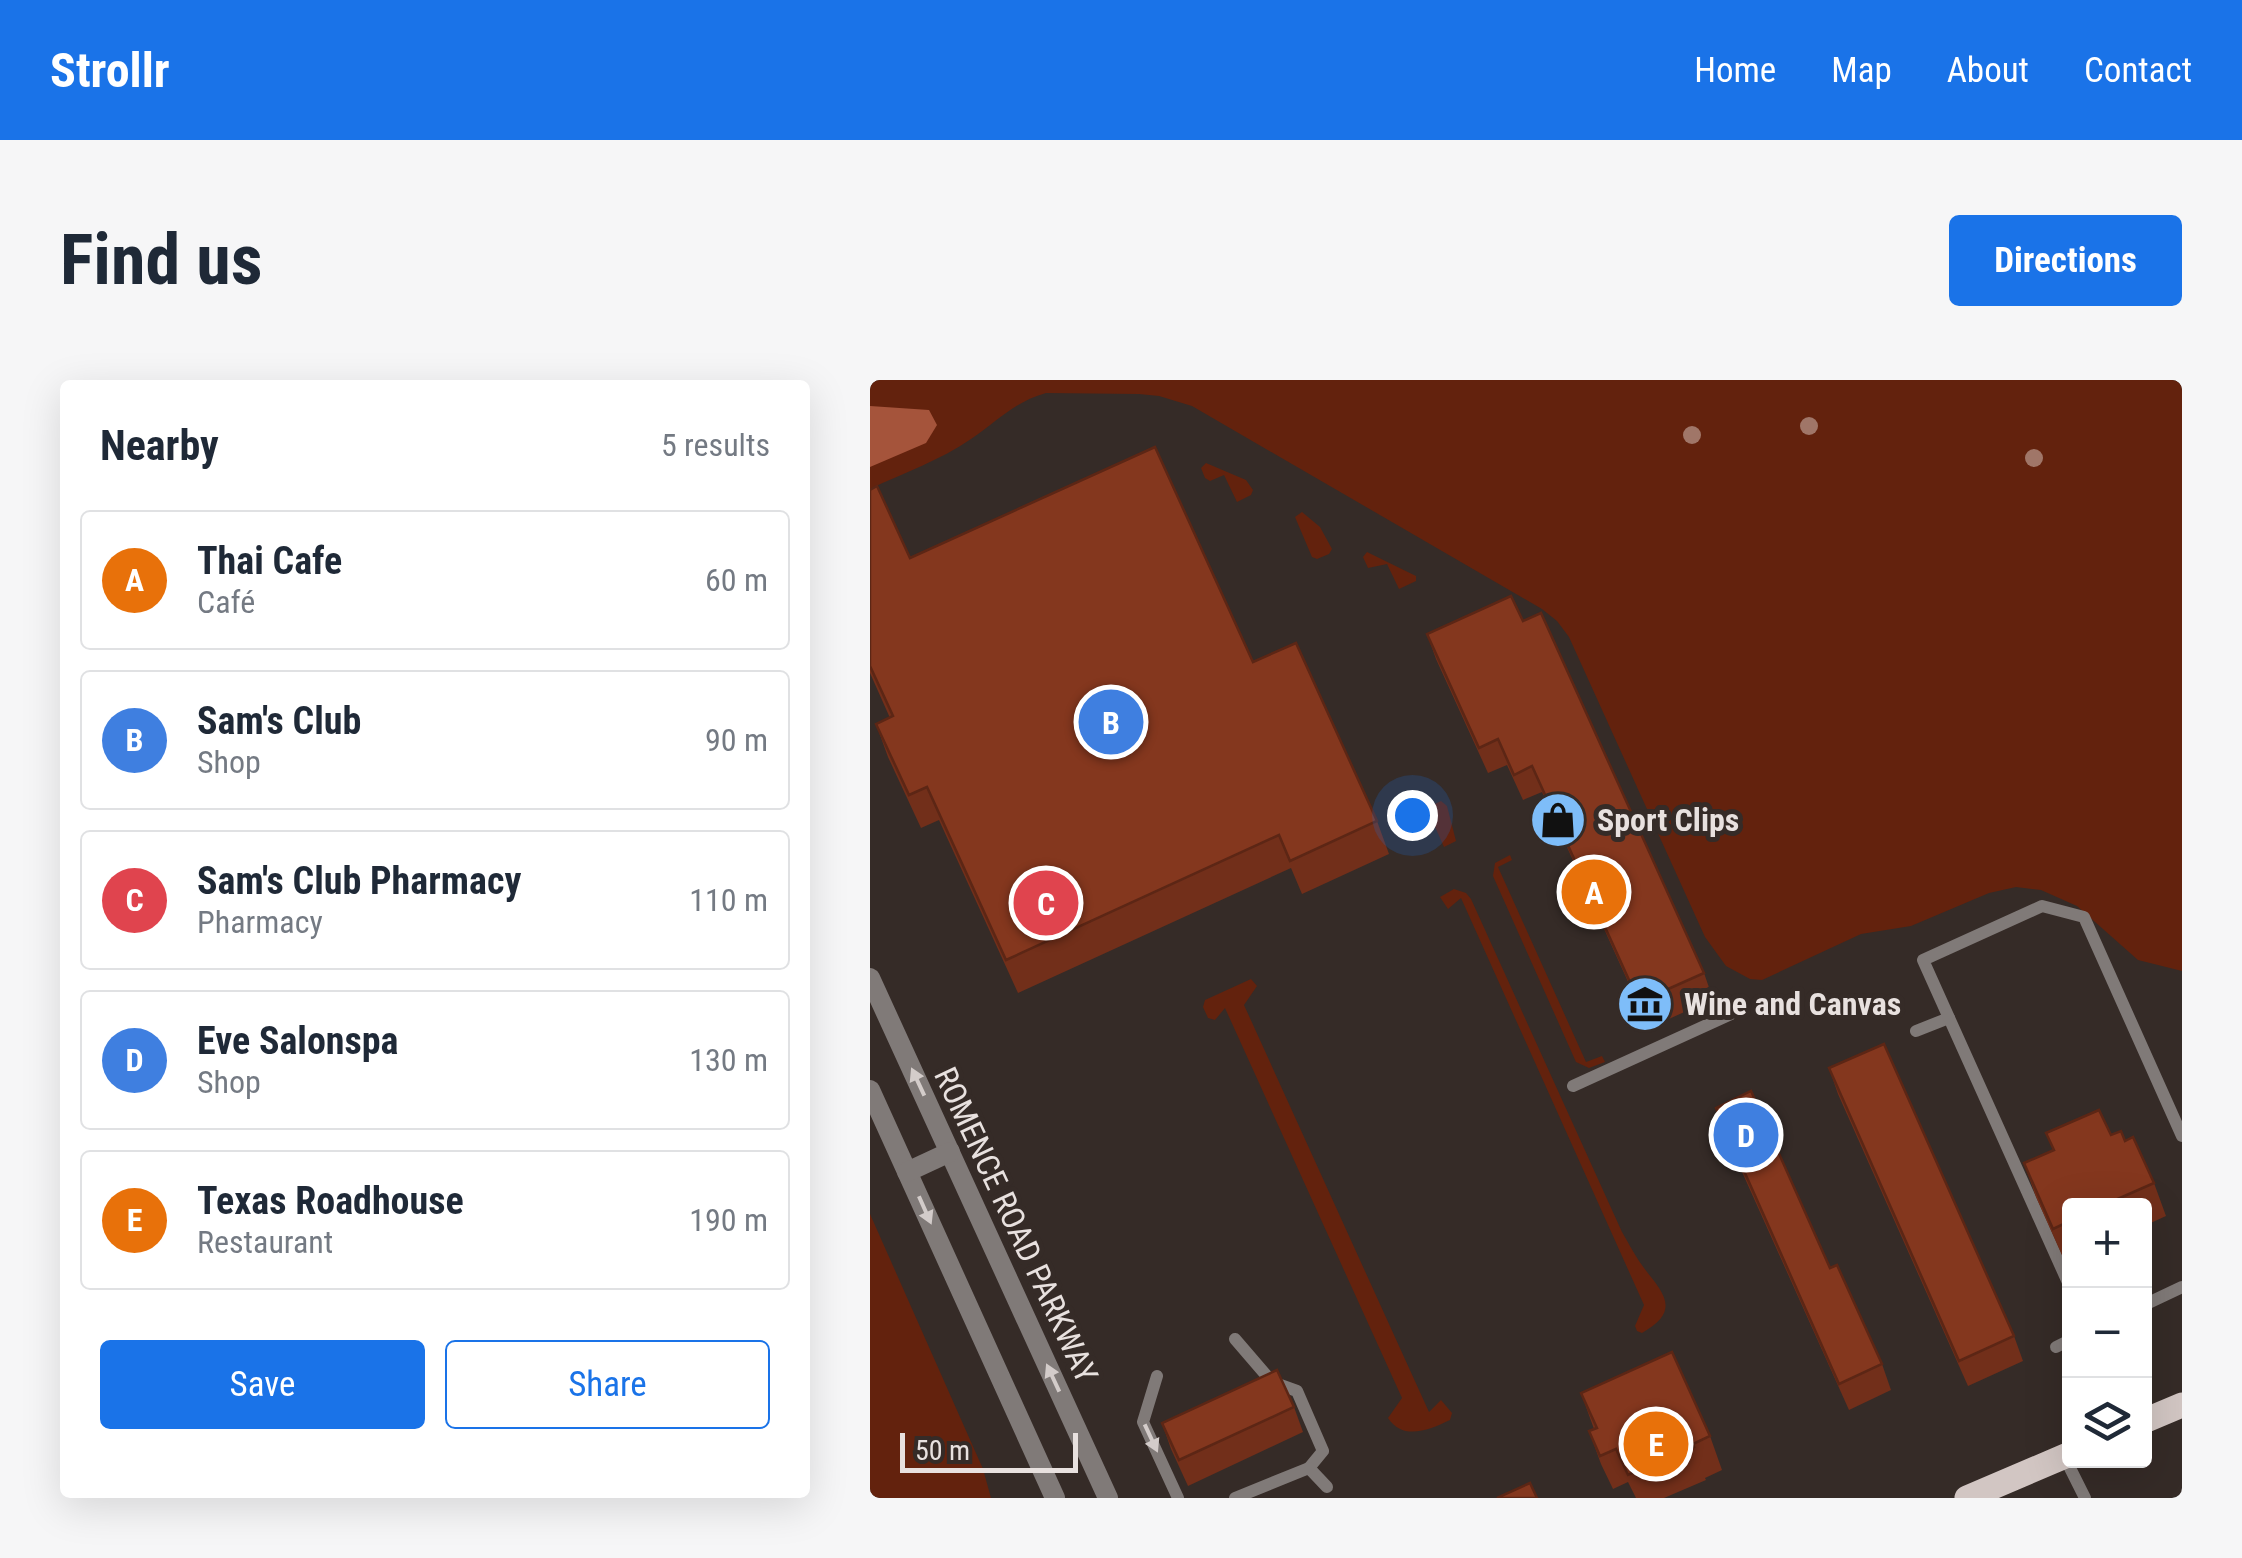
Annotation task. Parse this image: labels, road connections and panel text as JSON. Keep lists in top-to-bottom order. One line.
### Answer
{"streets":{"street":["ROMENCE ROAD PARKWAY"]},"places":{"shop":["Sport Clips"],"museum":["Wine and Canvas"]},"scale_bar":"50 m","page":{"header":"Strollr","nav":["Home","Map","About","Contact"],"buttons":["Directions",["Save","Share"]],"title":"Find us","heading":["Nearby","5 results"],"list":[{"mark":"A","name":"Thai Cafe","note":"Café","value":"60 m"},{"mark":"B","name":"Sam's Club","note":"Shop","value":"90 m"},{"mark":"C","name":"Sam's Club Pharmacy","note":"Pharmacy","value":"110 m"},{"mark":"D","name":"Eve Salonspa","note":"Shop","value":"130 m"},{"mark":"E","name":"Texas Roadhouse","note":"Restaurant","value":"190 m"}],"pins":["B","A","C","D","E"],"map_buttons":["+","−"],"scale":"50 m"}}
